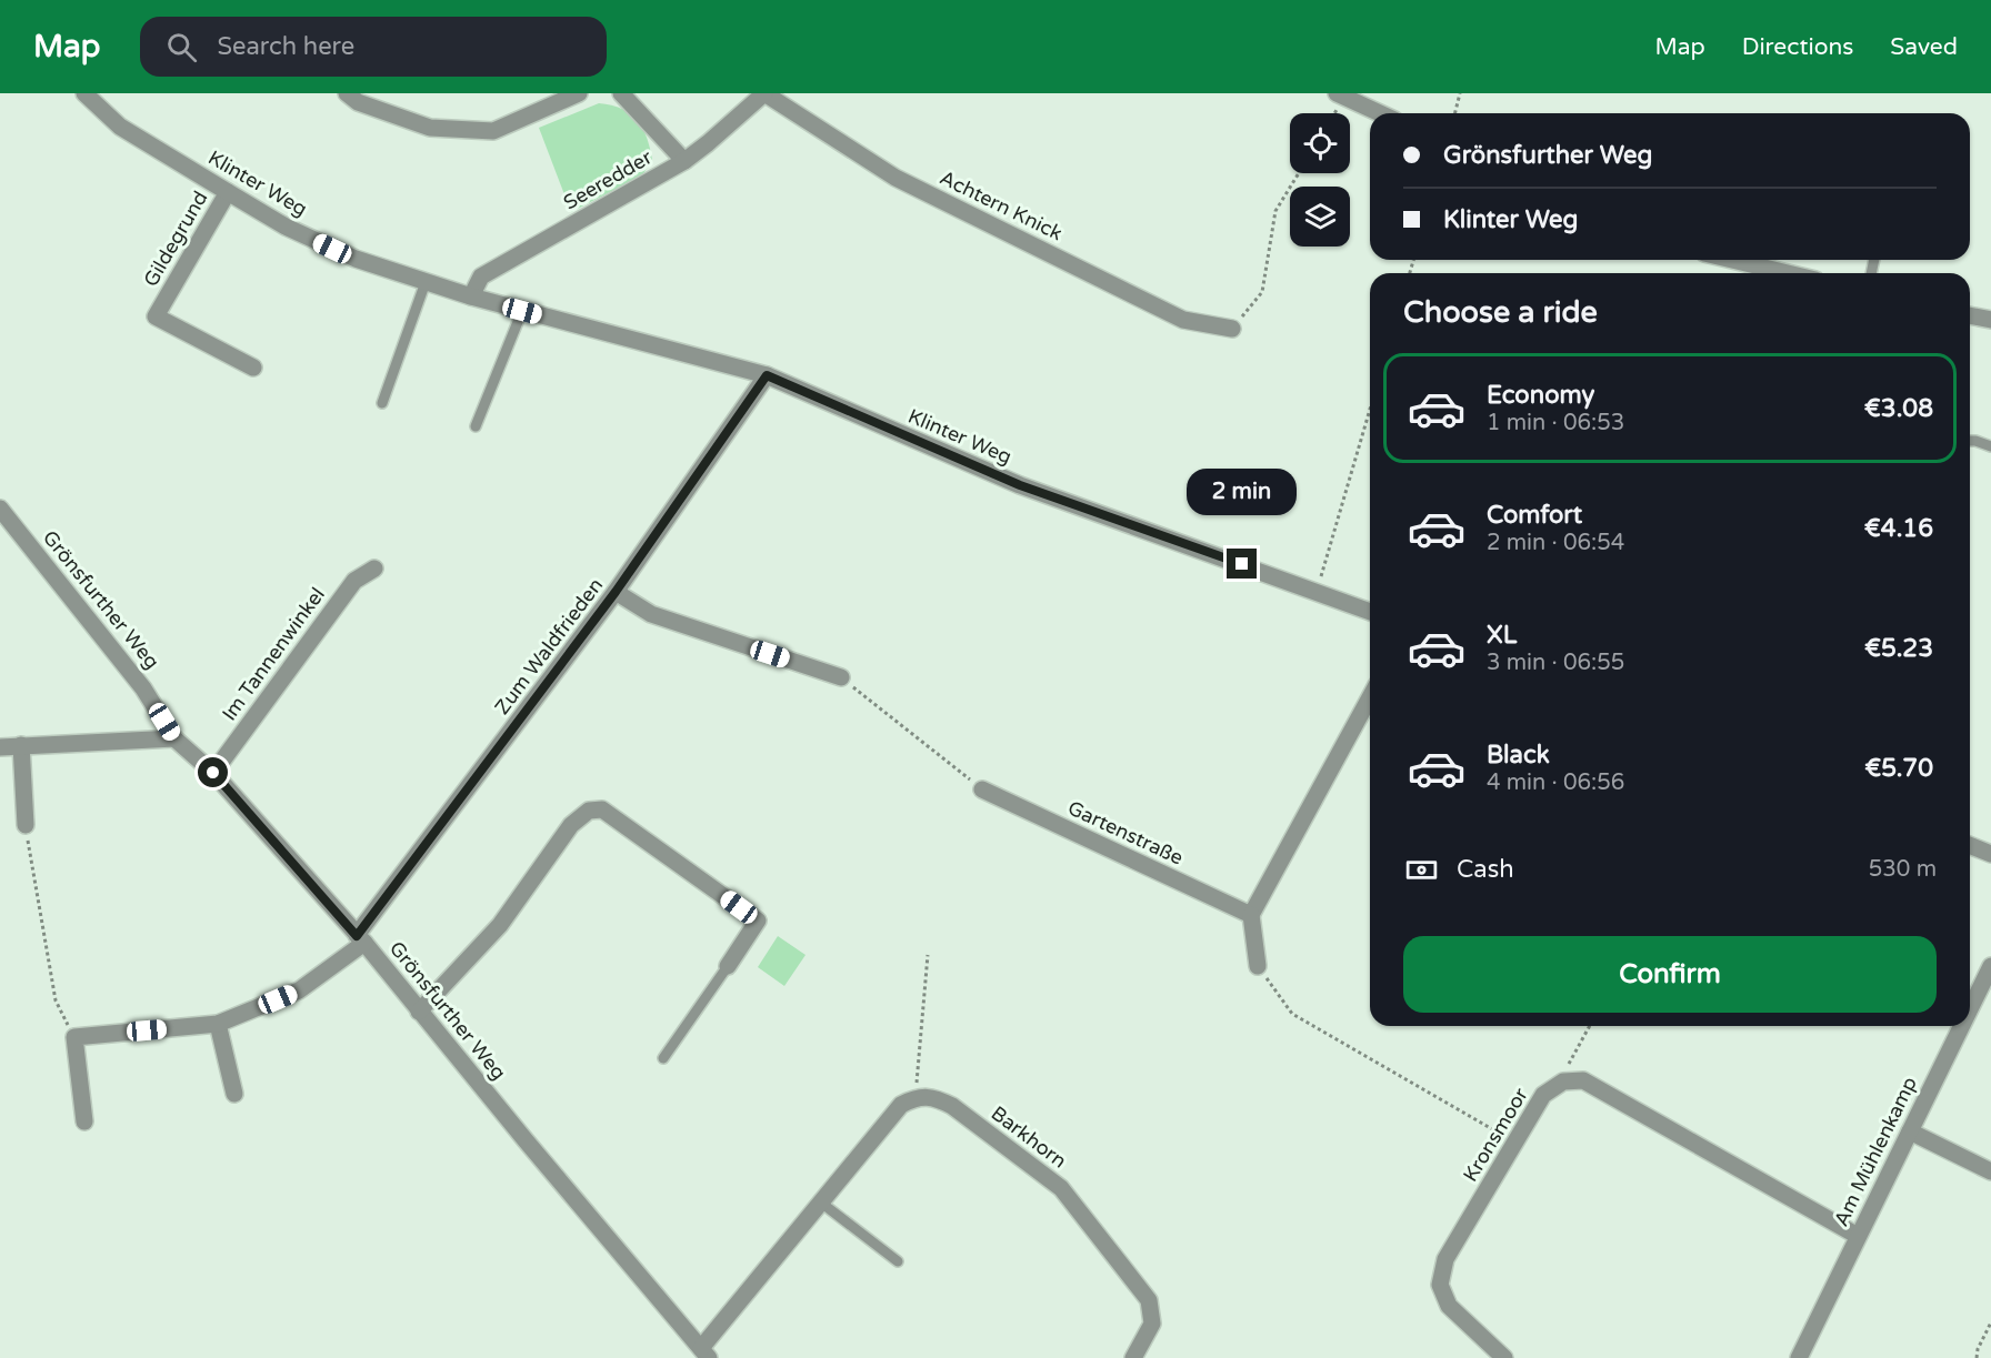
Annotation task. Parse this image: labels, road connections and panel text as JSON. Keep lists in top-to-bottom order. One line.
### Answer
{"streets":{"street":["Seeredder","Klinter Weg","Achtern Knick","Gildegrund","Grönsfurther Weg","Zum Waldfrieden","Im Tannenwinkel","Gartenstraße","Kronsmoor","Barkhorn","Am Mühlenkamp"]},"crossings":[["Seeredder","Klinter Weg"],["Seeredder","Achtern Knick"],["Klinter Weg","Gildegrund"],["Klinter Weg","Zum Waldfrieden"],["Grönsfurther Weg","Zum Waldfrieden"],["Grönsfurther Weg","Im Tannenwinkel"]],"page":{"header":"Map","search":"Search here","nav":["Map","Directions","Saved"],"banner":["Grönsfurther Weg","Klinter Weg"],"heading":"Choose a ride","list":[{"name":"Economy","note":"1 min · 06:53","value":"€3.08"},{"name":"Comfort","note":"2 min · 06:54","value":"€4.16"},{"name":"XL","note":"3 min · 06:55","value":"€5.23"},{"name":"Black","note":"4 min · 06:56","value":"€5.70"}],"bubble":"2 min","pay":["Cash","530 m"],"buttons":"Confirm"}}
